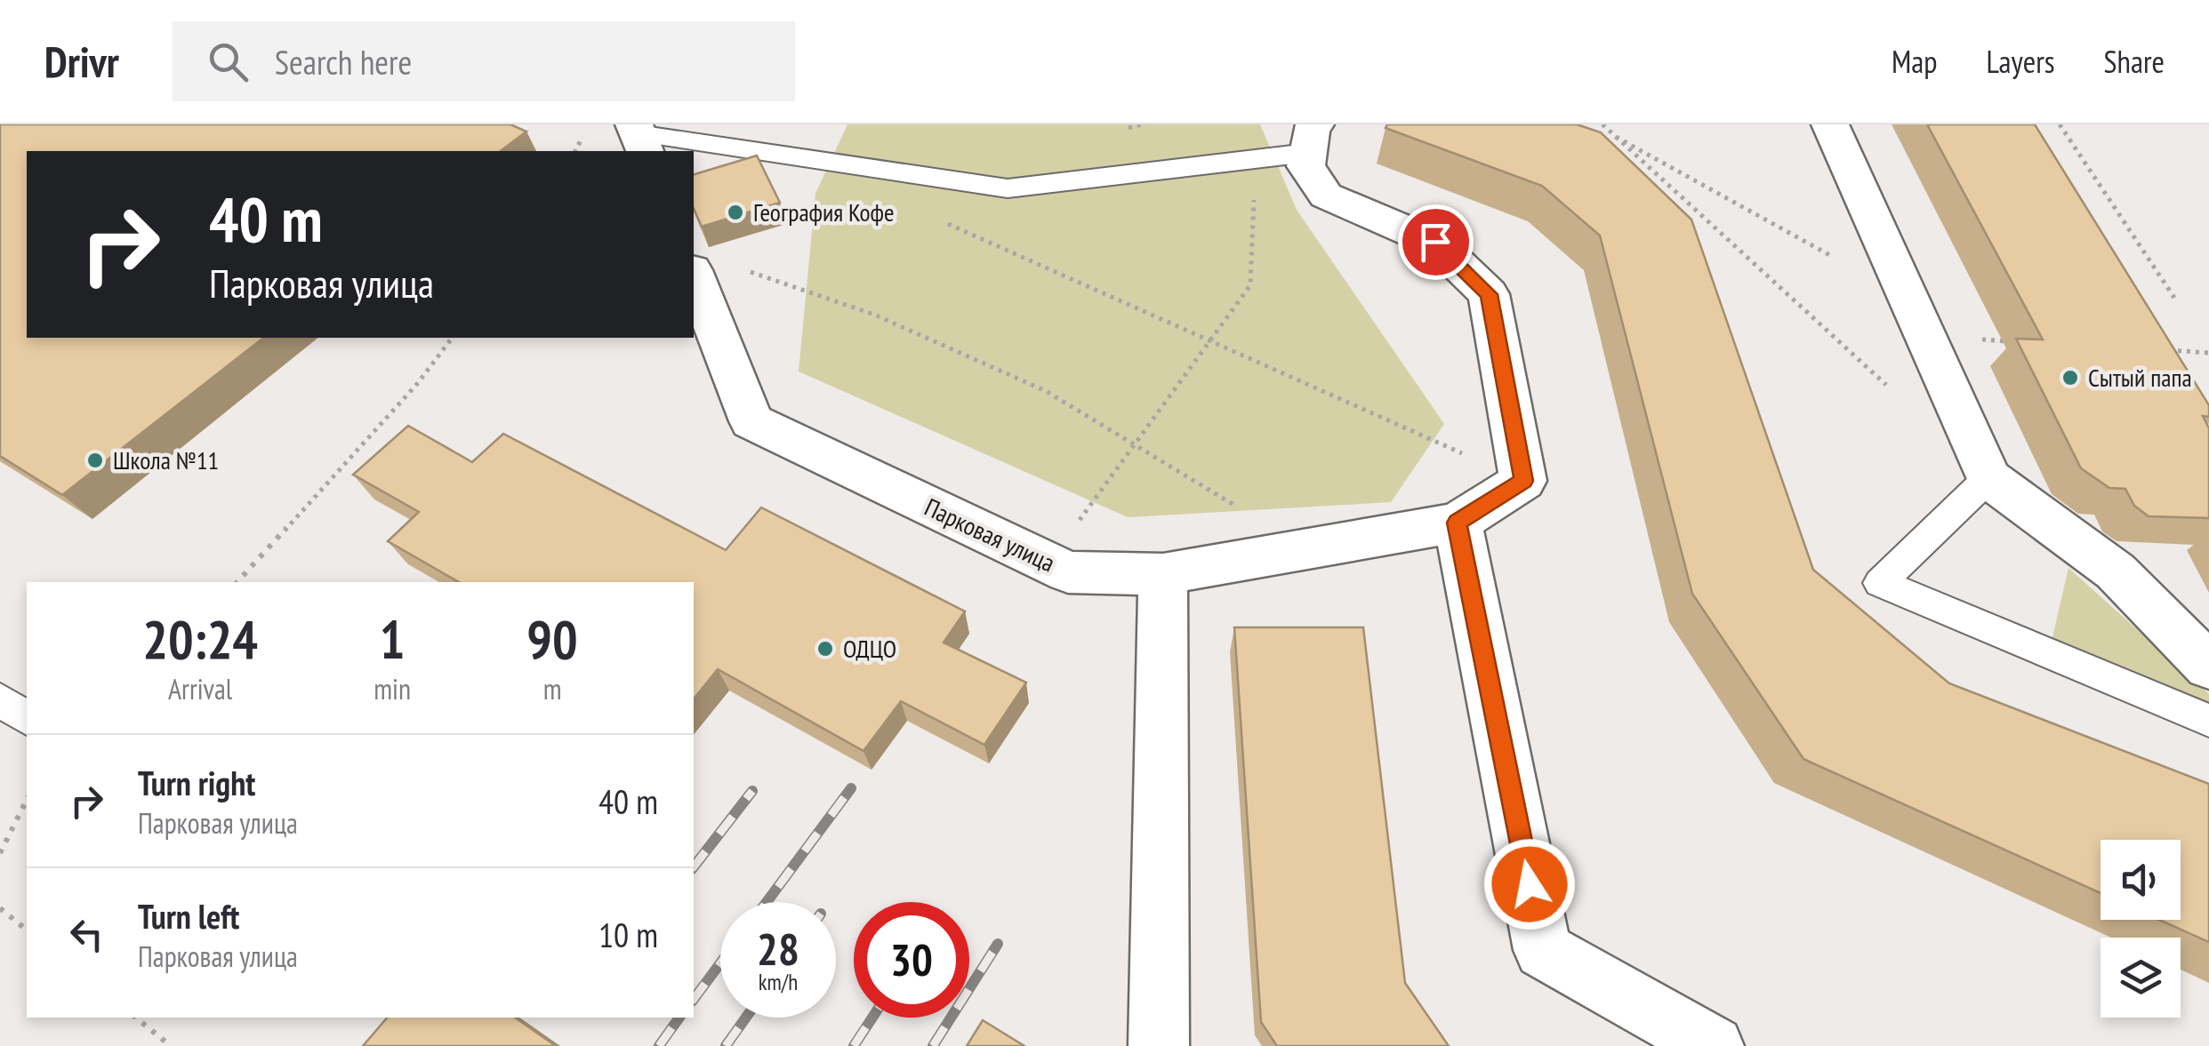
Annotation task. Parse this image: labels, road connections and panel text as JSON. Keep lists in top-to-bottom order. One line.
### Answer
{"streets":{"street":["Парковая улица"]},"places":["География Кофе","Сытый папа","Школа №11","ОДЦО"],"page":{"header":"Drivr","search":"Search here","nav":["Map","Layers","Share"],"turn":["40 m","Парковая улица"],"eta":["20:24","Arrival","1","min","90","m"],"list":[{"name":"Turn right","note":"Парковая улица","value":"40 m"},{"name":"Turn left","note":"Парковая улица","value":"10 m"}],"speed":"28 km/h","limit":"30"}}
